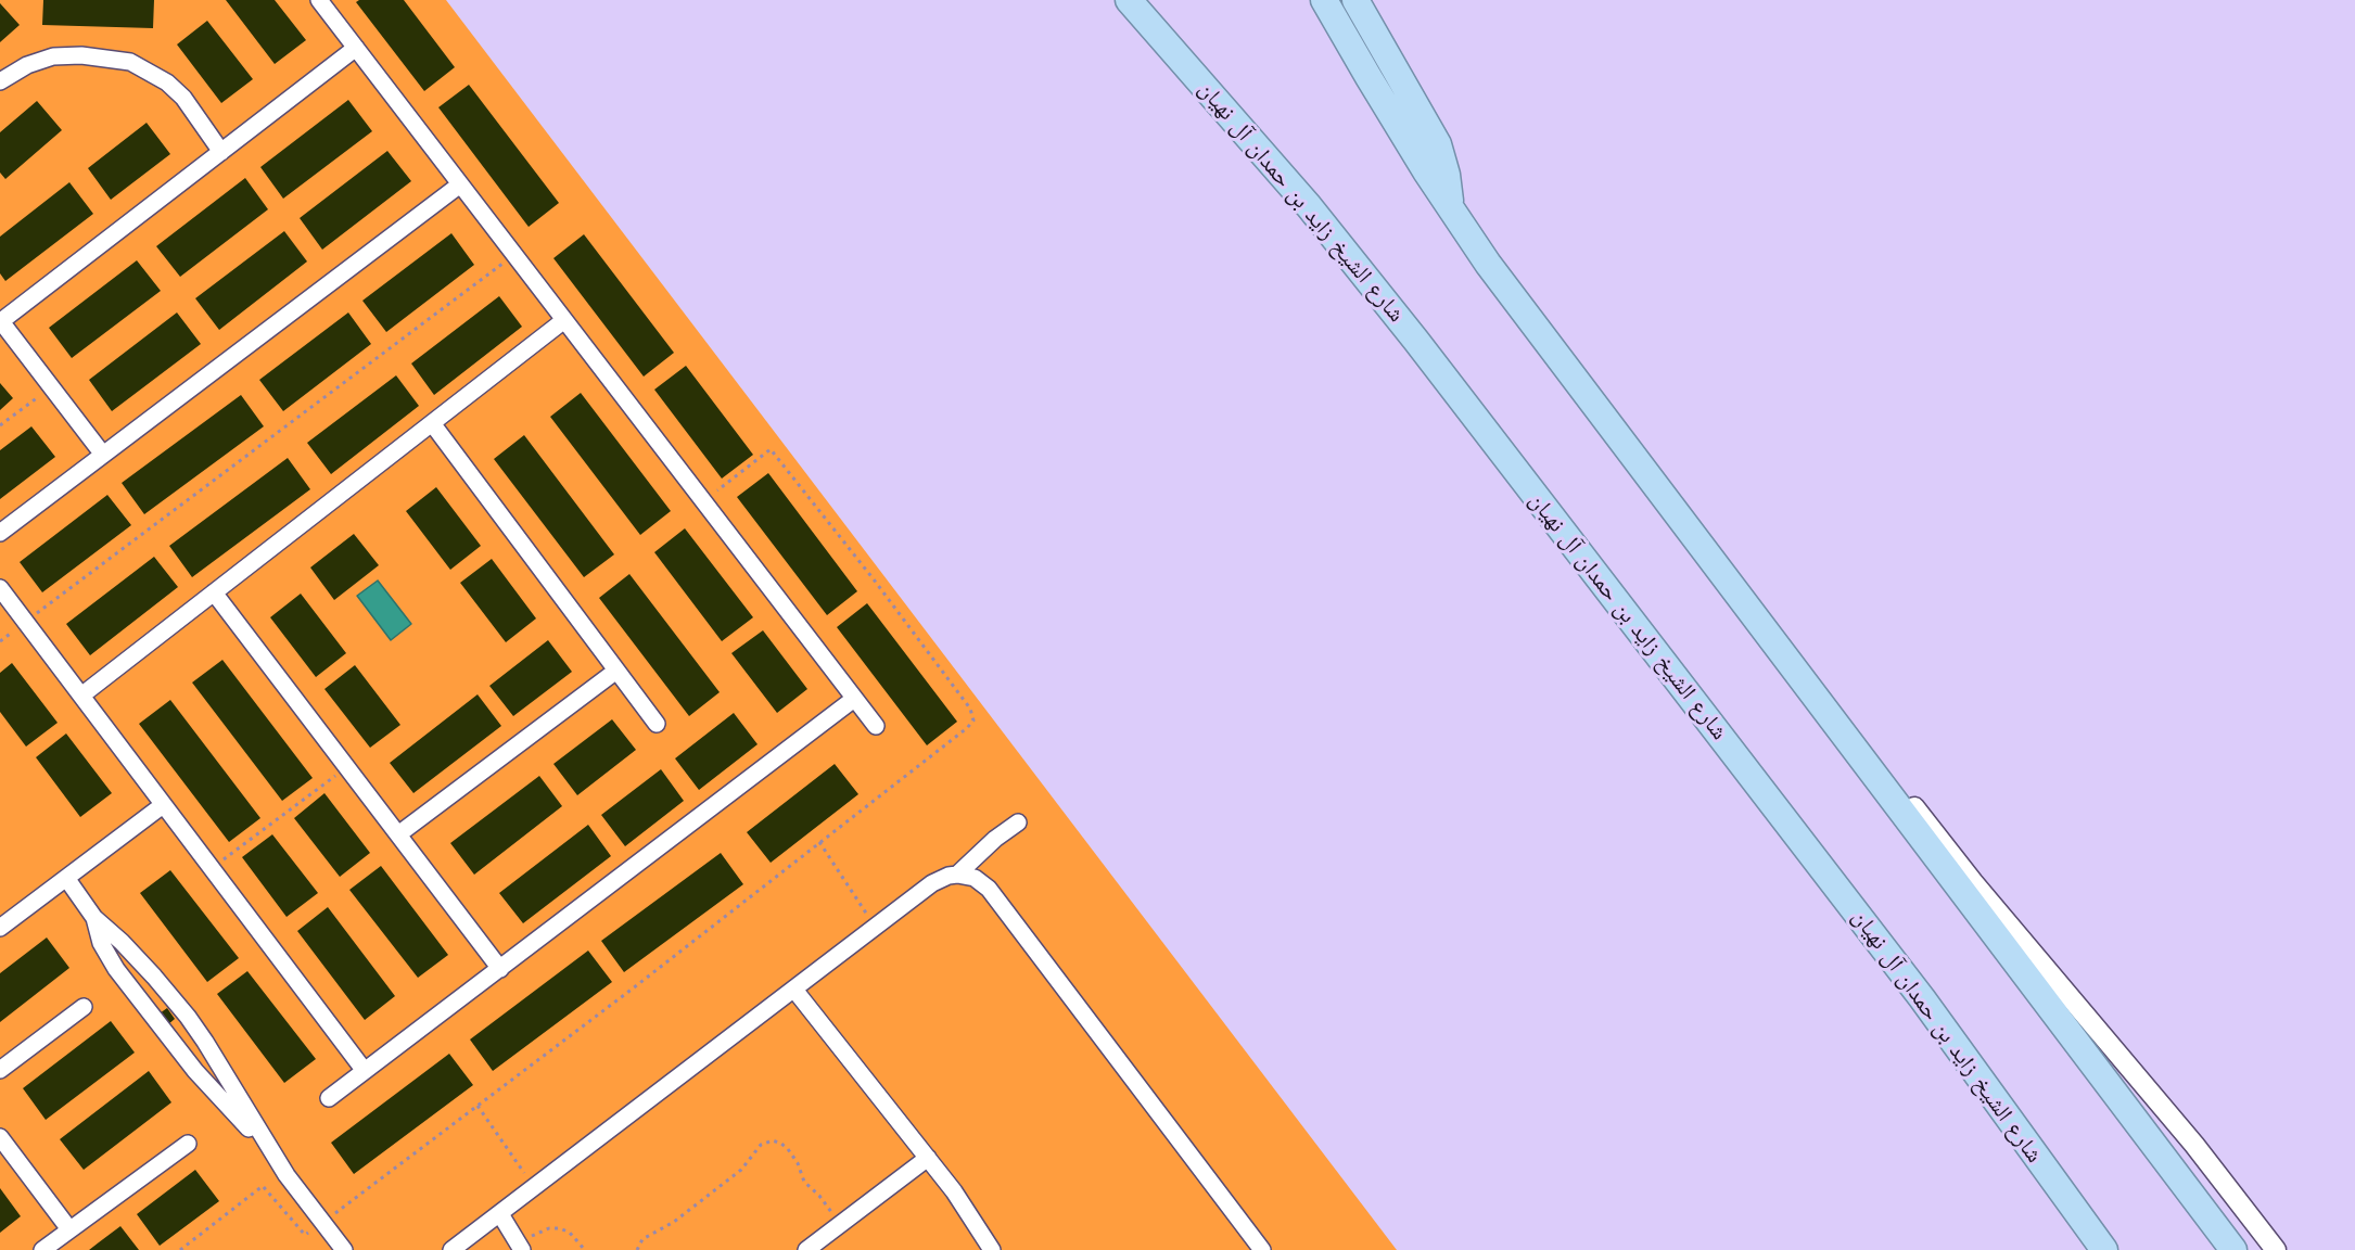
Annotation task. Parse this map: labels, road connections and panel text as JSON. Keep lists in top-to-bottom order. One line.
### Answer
{"streets":{"highway":["شارع الشيخ زايد بن حمدان آل نهيان"]}}
